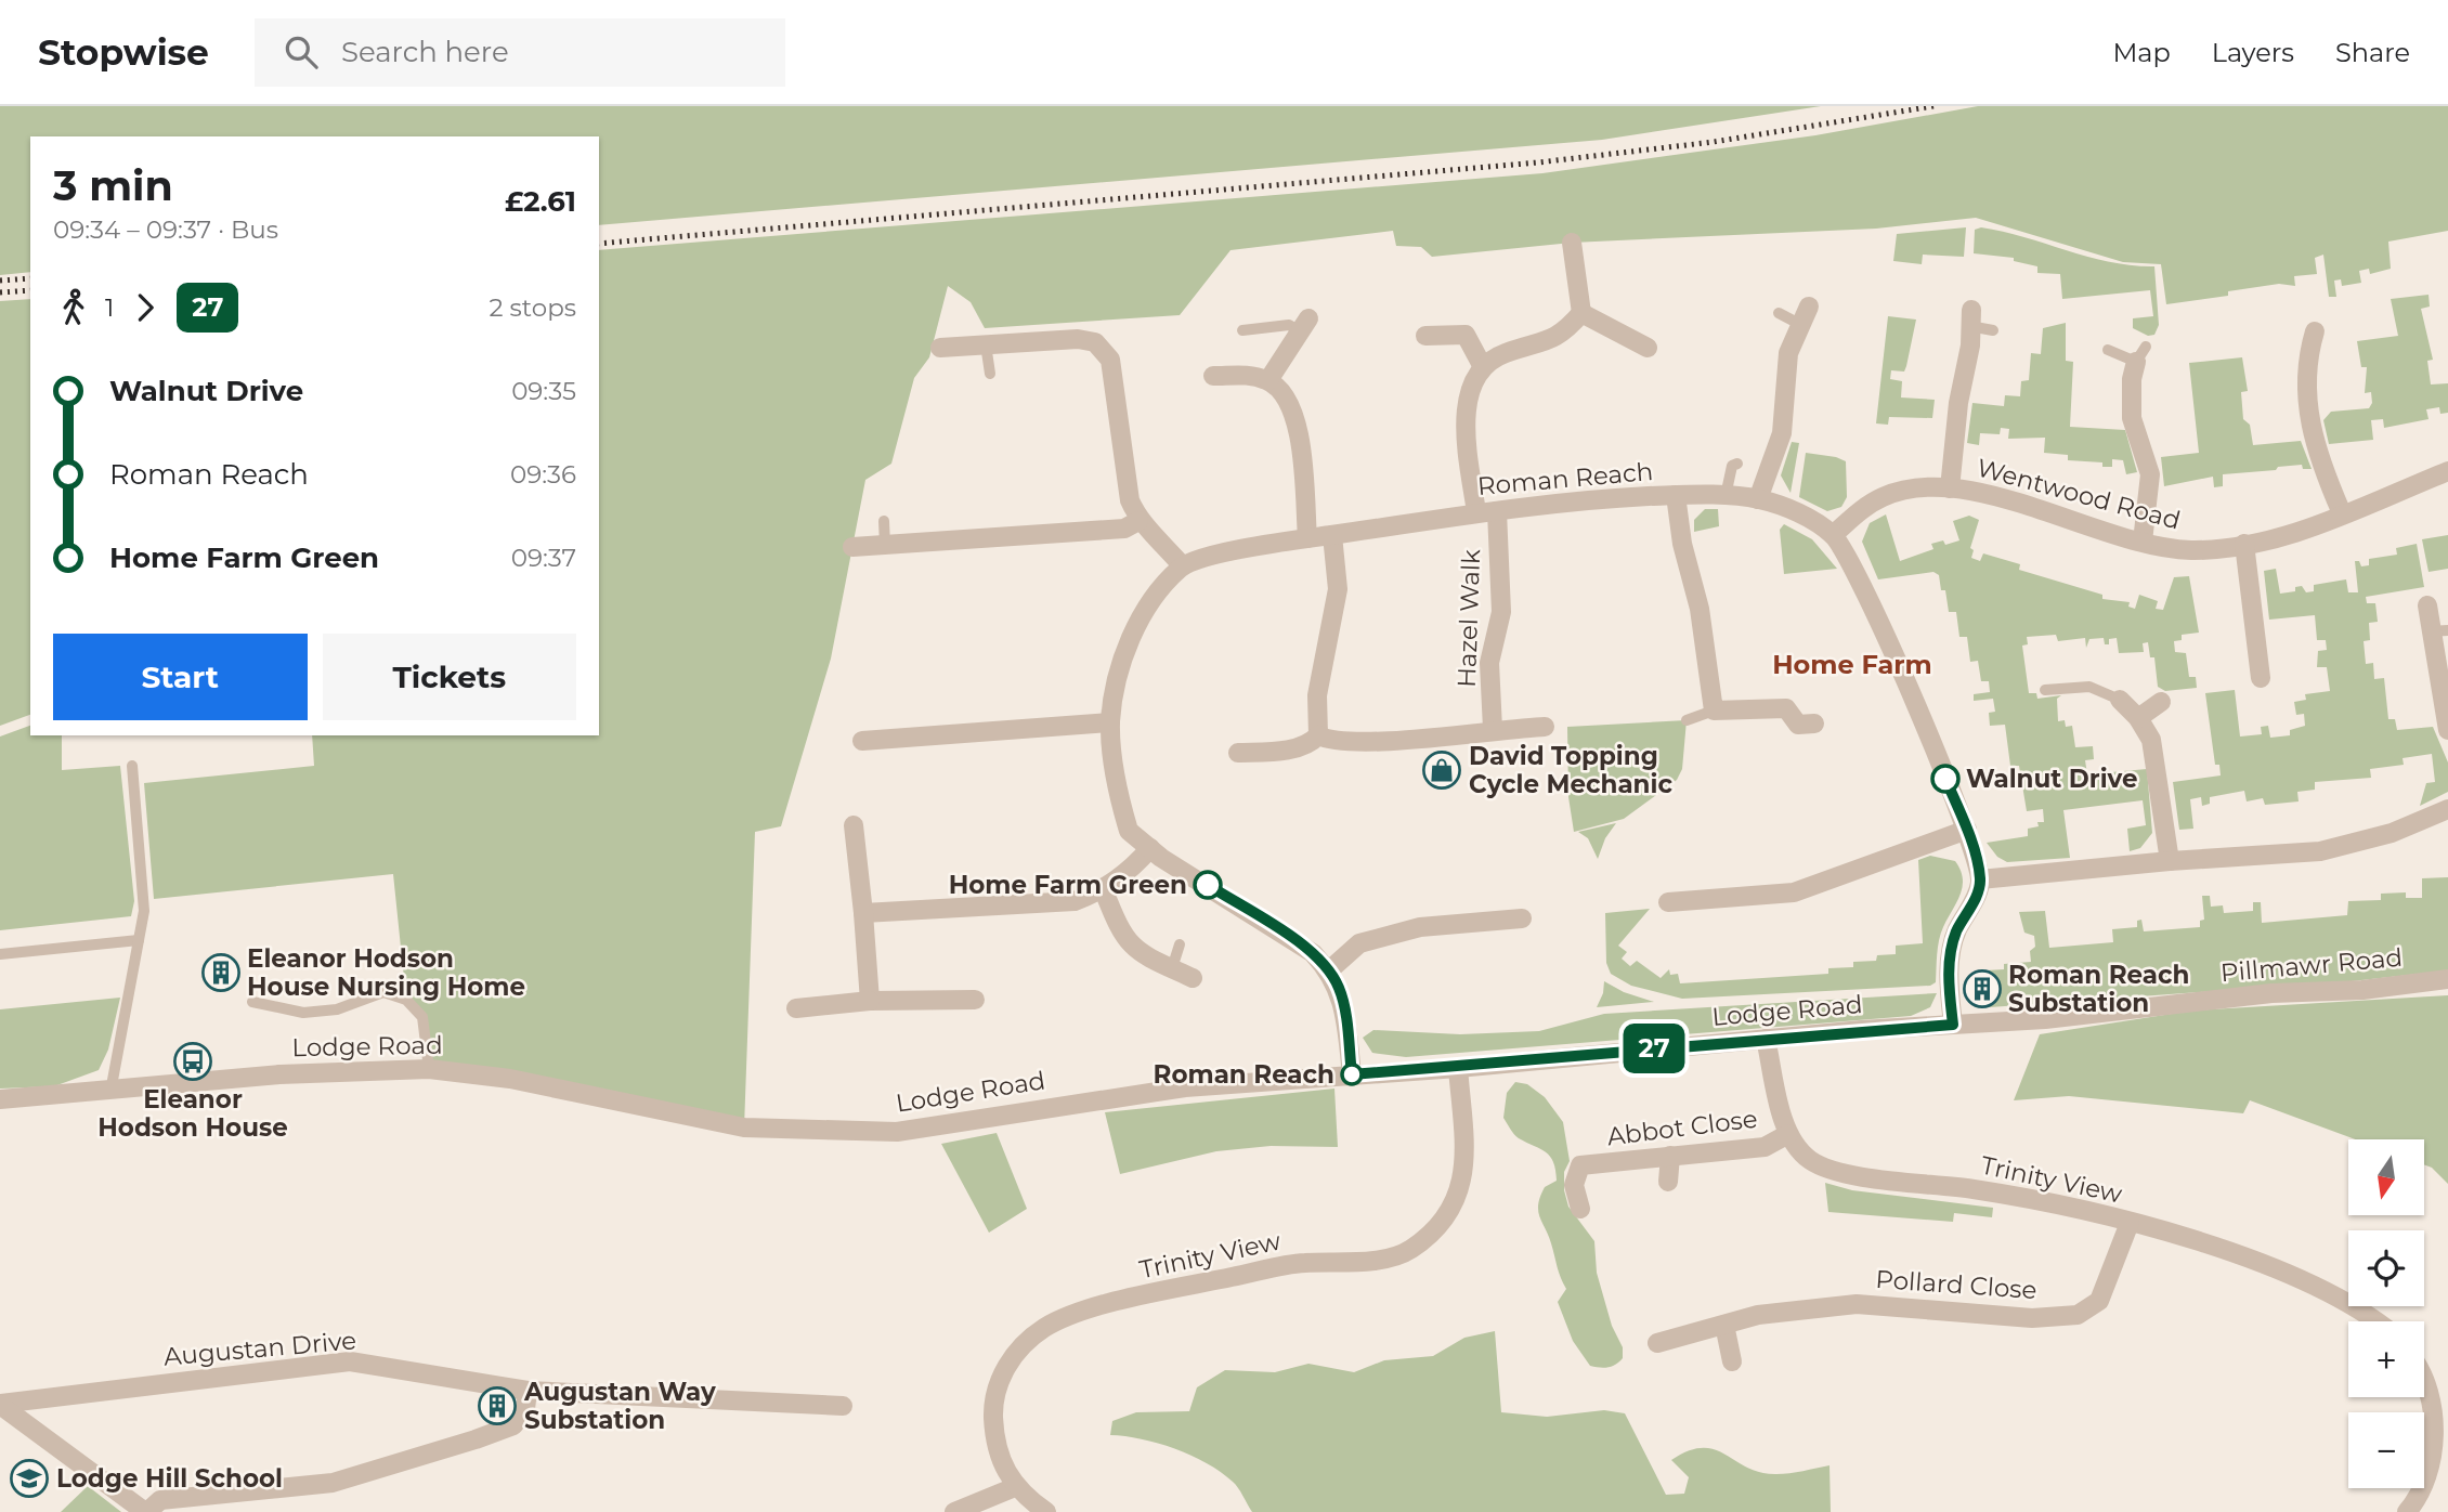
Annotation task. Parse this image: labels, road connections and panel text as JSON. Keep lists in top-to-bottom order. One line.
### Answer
{"streets":{"street":["Roman Reach","Wentwood Road","Hazel Walk","Pillmawr Road","Lodge Road","Abbot Close","Trinity View","Pollard Close","Augustan Drive"]},"crossings":[["Roman Reach","Wentwood Road"],["Roman Reach","Hazel Walk"],["Pillmawr Road","Lodge Road"],["Lodge Road","Trinity View"],["Abbot Close","Trinity View"],["Trinity View","Pollard Close"]],"districts":["Home Farm"],"places":{"shop":["David Topping Cycle Mechanic"],"other":["Walnut Drive","Home Farm Green","Roman Reach"],"building":["Eleanor Hodson House Nursing Home","Roman Reach Substation","Augustan Way Substation"],"bus stop":["Eleanor Hodson House"],"school or university":["Lodge Hill School"]},"lines":["bus line 27"],"north":"bottom","page":{"header":"Stopwise","search":"Search here","nav":["Map","Layers","Share"],"on_map":"27","heading":["3 min","09:34 – 09:37 · Bus","£2.61"],"legs":["1","27","2 stops"],"list":[{"name":"Walnut Drive","value":"09:35"},{"name":"Roman Reach","value":"09:36"},{"name":"Home Farm Green","value":"09:37"}],"buttons":["Start","Tickets"],"map_buttons":["+","−"]}}
